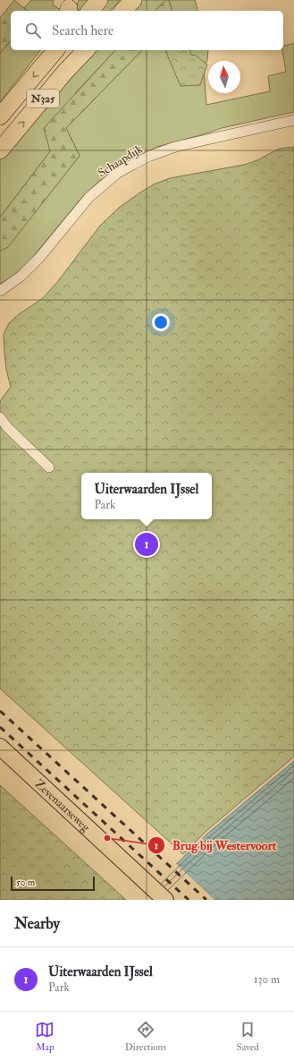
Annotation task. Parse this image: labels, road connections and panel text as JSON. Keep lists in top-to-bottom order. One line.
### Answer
{"streets":{"highway":["N325"],"main road":["Zevenaarseweg"],"street":["Schaapdijk"]},"places":["Brug bij Westervoort"],"scale_bar":"50 m","north":"top","page":{"search":"Search here","popup":["Uiterwaarden IJssel","Park"],"pins":"1","scale":"50 m","heading":"Nearby","list":[{"mark":"1","name":"Uiterwaarden IJssel","note":"Park","value":"130 m"}],"nav":["Map","Directions","Saved"]}}
